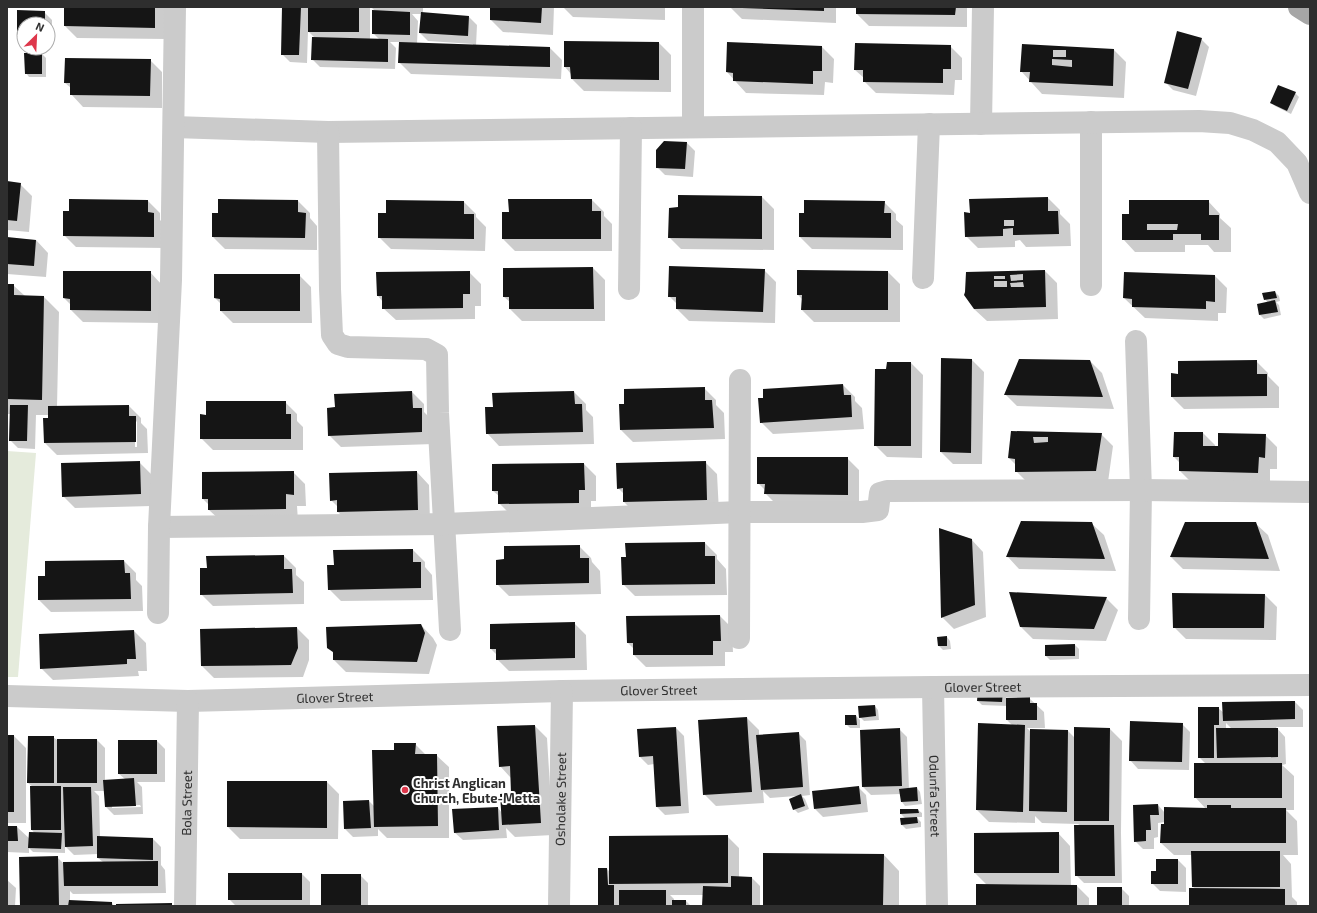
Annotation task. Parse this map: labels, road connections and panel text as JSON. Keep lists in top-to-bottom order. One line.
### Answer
{"streets":{"street":["Glover Street","Odunfa Street","Osholake Street","Bola Street"]},"crossings":[["Glover Street","Odunfa Street"],["Glover Street","Osholake Street"],["Glover Street","Bola Street"]],"places":["Christ Anglican Church, Ebute-Metta"],"north":"top right"}
